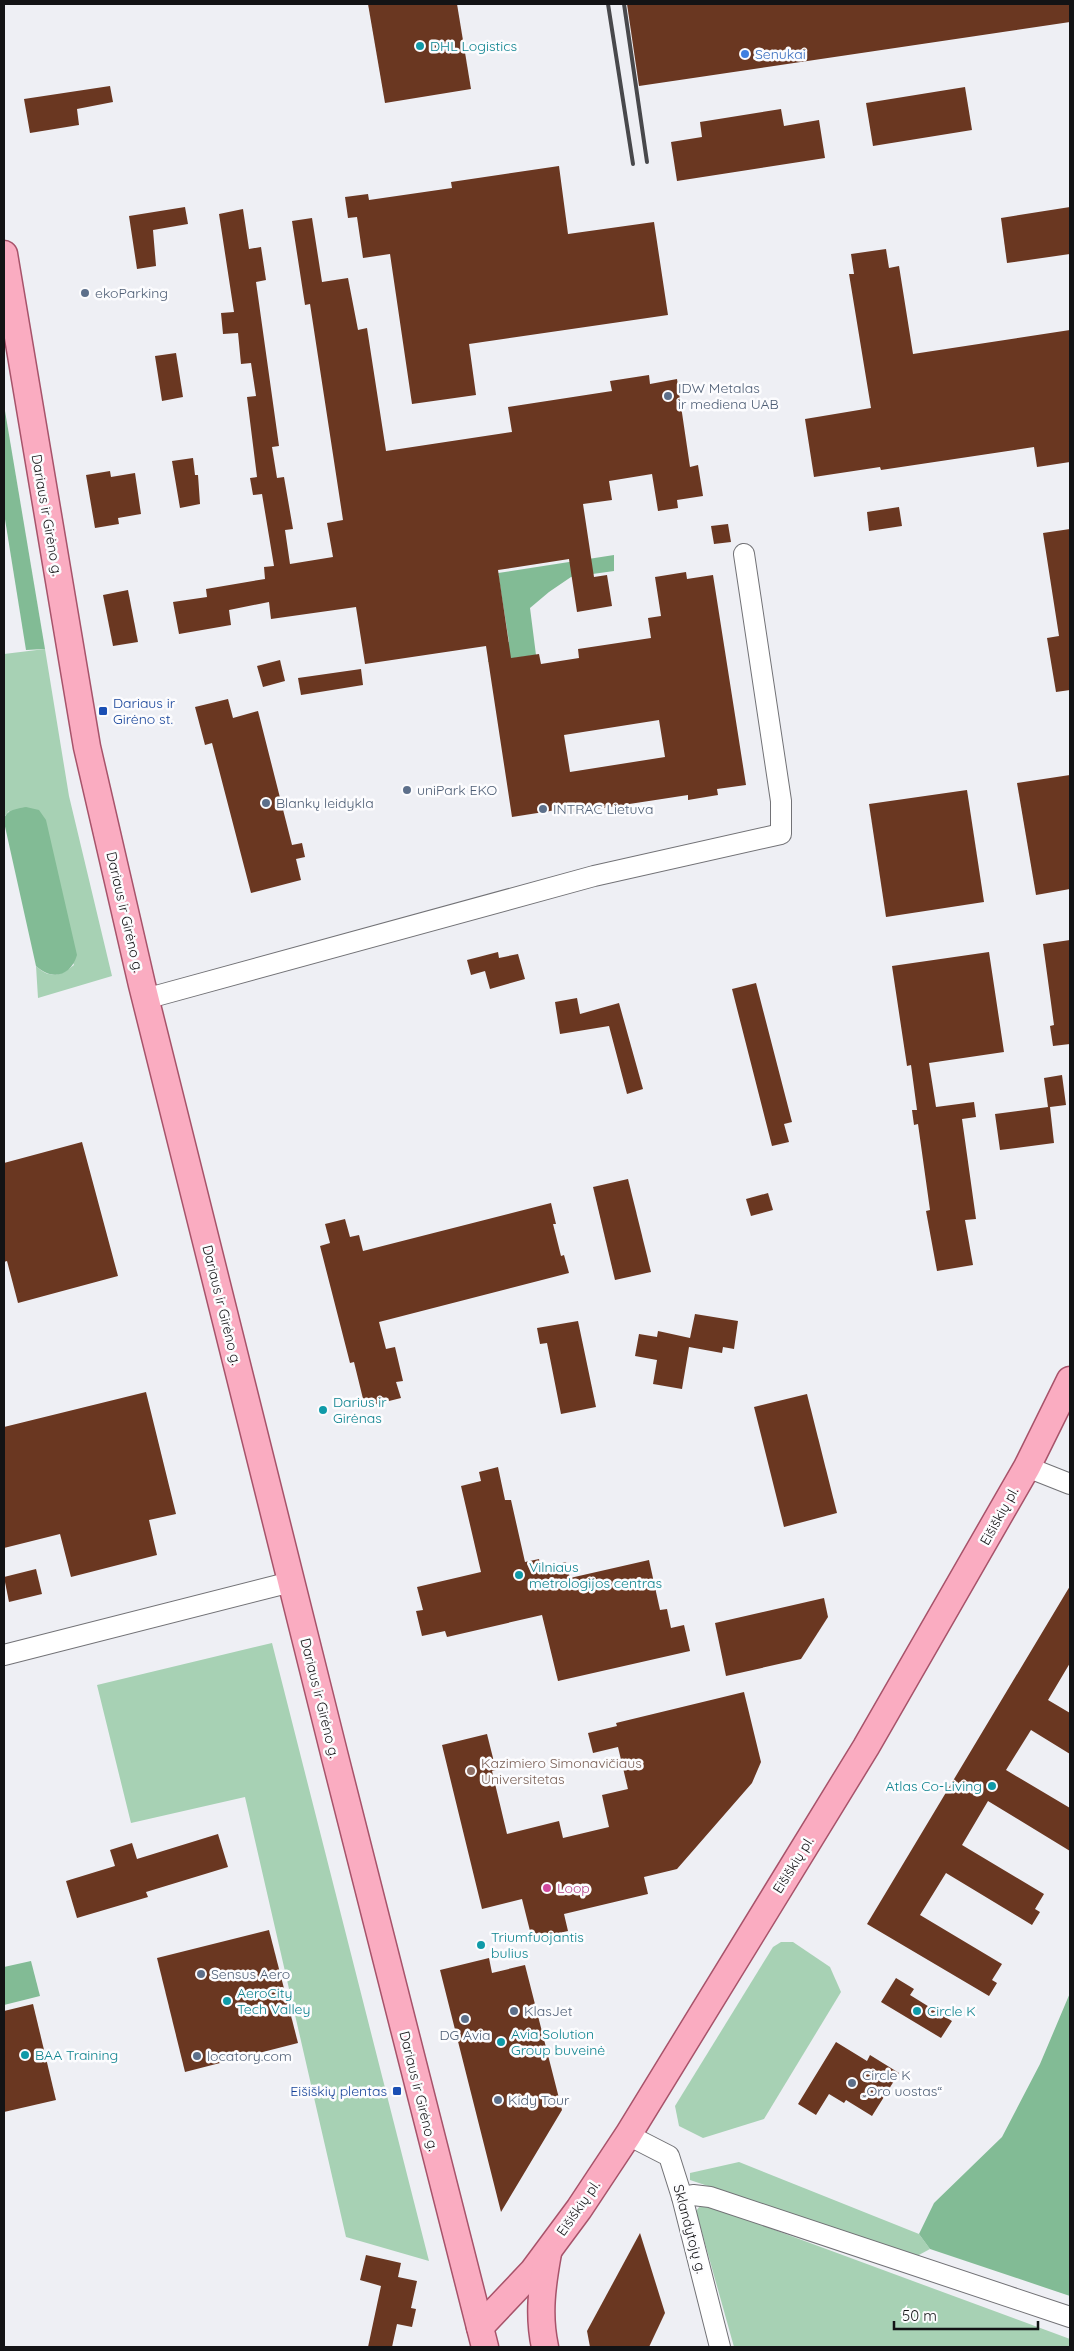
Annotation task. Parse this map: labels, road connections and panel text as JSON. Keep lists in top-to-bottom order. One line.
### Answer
{"streets":{"main road":["Dariaus ir Girėno g.","Eišiškių pl."],"street":["Sklandytojų g."]},"crossings":[["Dariaus ir Girėno g.","Eišiškių pl."],["Eišiškių pl.","Sklandytojų g."]],"places":{"other":["DHL Logistics","Senukai","ekoParking","IDW Metalas ir mediena UAB","uniPark EKO","Blankų leidykla","INTRAC Lietuva","Darius ir Girėnas","Vilniaus metrologijos centras","Kazimiero Simonavičiaus Universitetas","Atlas Co-Living","Loop","Triumfuojantis bulius","Sensus Aero","AeroCity Tech Valley","KlasJet","Circle K","DG Avia","Avia Solution Group buveinė","BAA Training","locatory.com","Circle K „Oro uostas“","Kidy Tour"],"transit":["Dariaus ir Girėno st.","Eišiškių plentas"]},"scale_bar":"50 m"}
